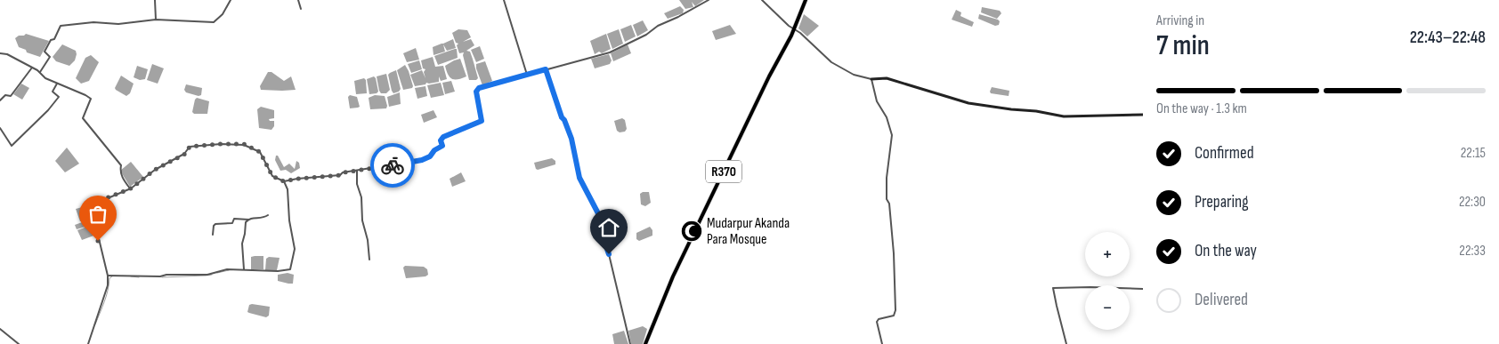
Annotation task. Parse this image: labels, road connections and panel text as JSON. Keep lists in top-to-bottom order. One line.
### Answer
{"streets":{"main road":["R370"]},"places":{"mosque":["Mudarpur Akanda Para Mosque"]},"page":{"heading":["7 min","Arriving in","22:43–22:48"],"bar":"On the way · 1.3 km","list":[["Confirmed","22:15"],["Preparing","22:30"],["On the way","22:33"],"Delivered"],"map_buttons":["+","−"]}}
